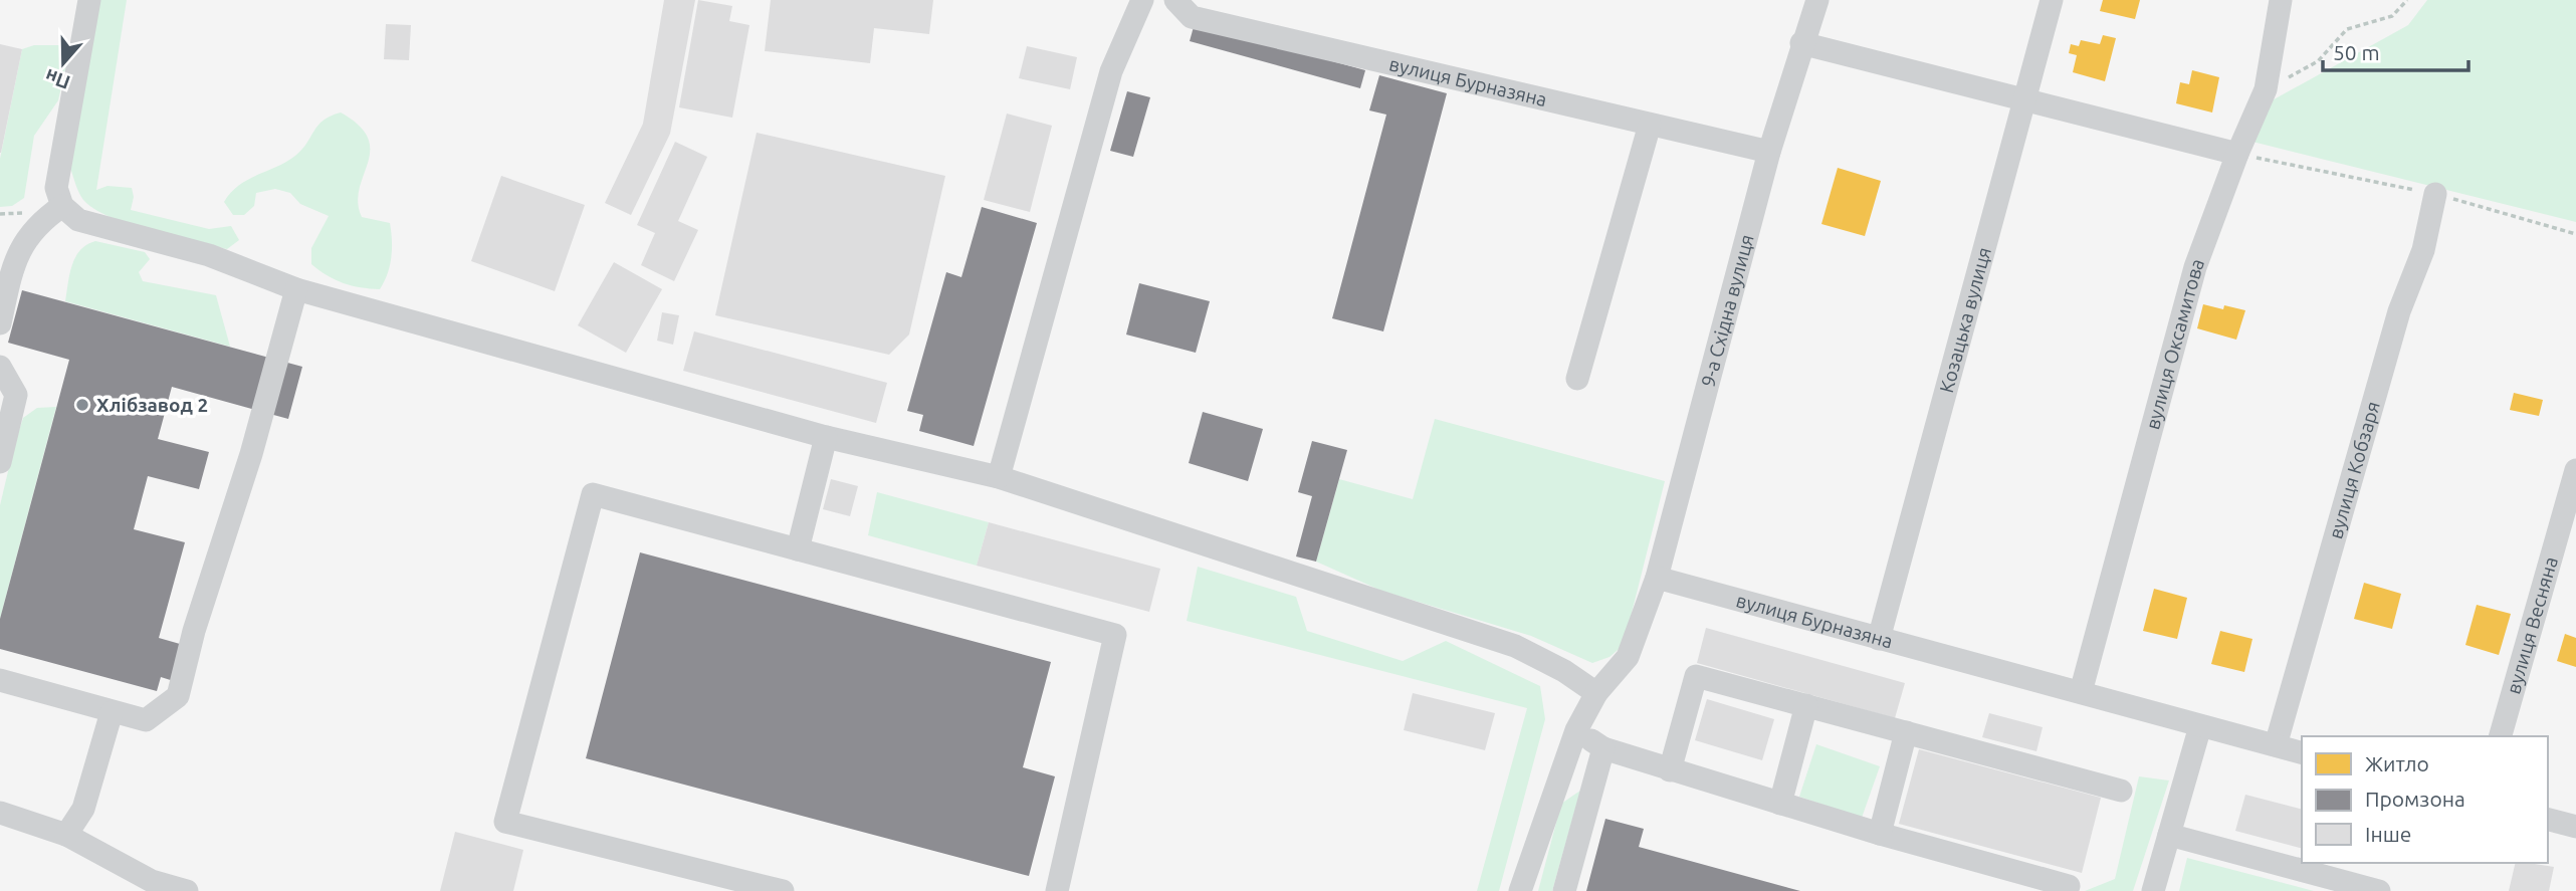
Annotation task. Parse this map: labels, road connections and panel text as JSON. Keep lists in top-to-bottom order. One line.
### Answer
{"streets":{"street":["вулиця Бурназяна","9-а Східна вулиця","Козацька вулиця","вулиця Оксамитова","вулиця Кобзаря","вулиця Весняна"]},"crossings":[["вулиця Бурназяна","9-а Східна вулиця"],["вулиця Бурназяна","Козацька вулиця"],["вулиця Бурназяна","вулиця Оксамитова"],["вулиця Бурназяна","вулиця Кобзаря"]],"places":["Хлібзавод 2"],"legend":["Житло","Промзона","Інше"],"scale_bar":"50 m","north":"bottom"}
